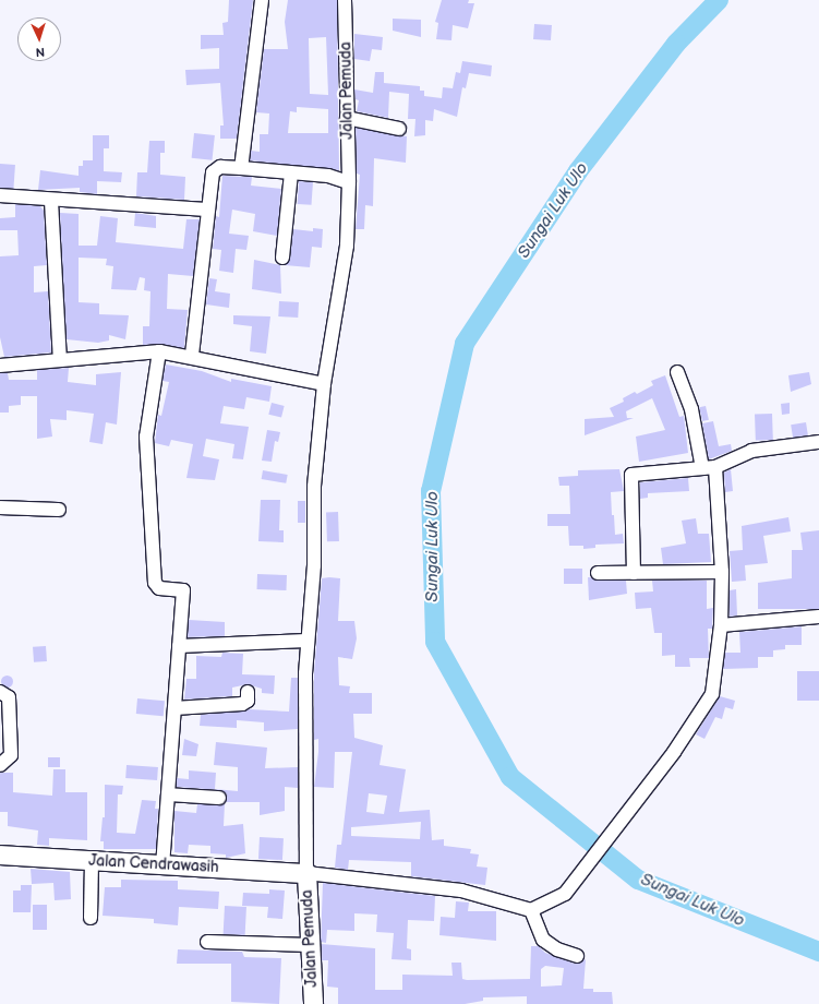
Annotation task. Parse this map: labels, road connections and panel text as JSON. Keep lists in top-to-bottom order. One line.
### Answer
{"streets":{"main road":["Jalan Pemuda","Jalan Cendrawasih"]},"crossings":[["Jalan Pemuda","Jalan Cendrawasih"]],"water":["Sungai Luk Ulo"],"north":"bottom"}
